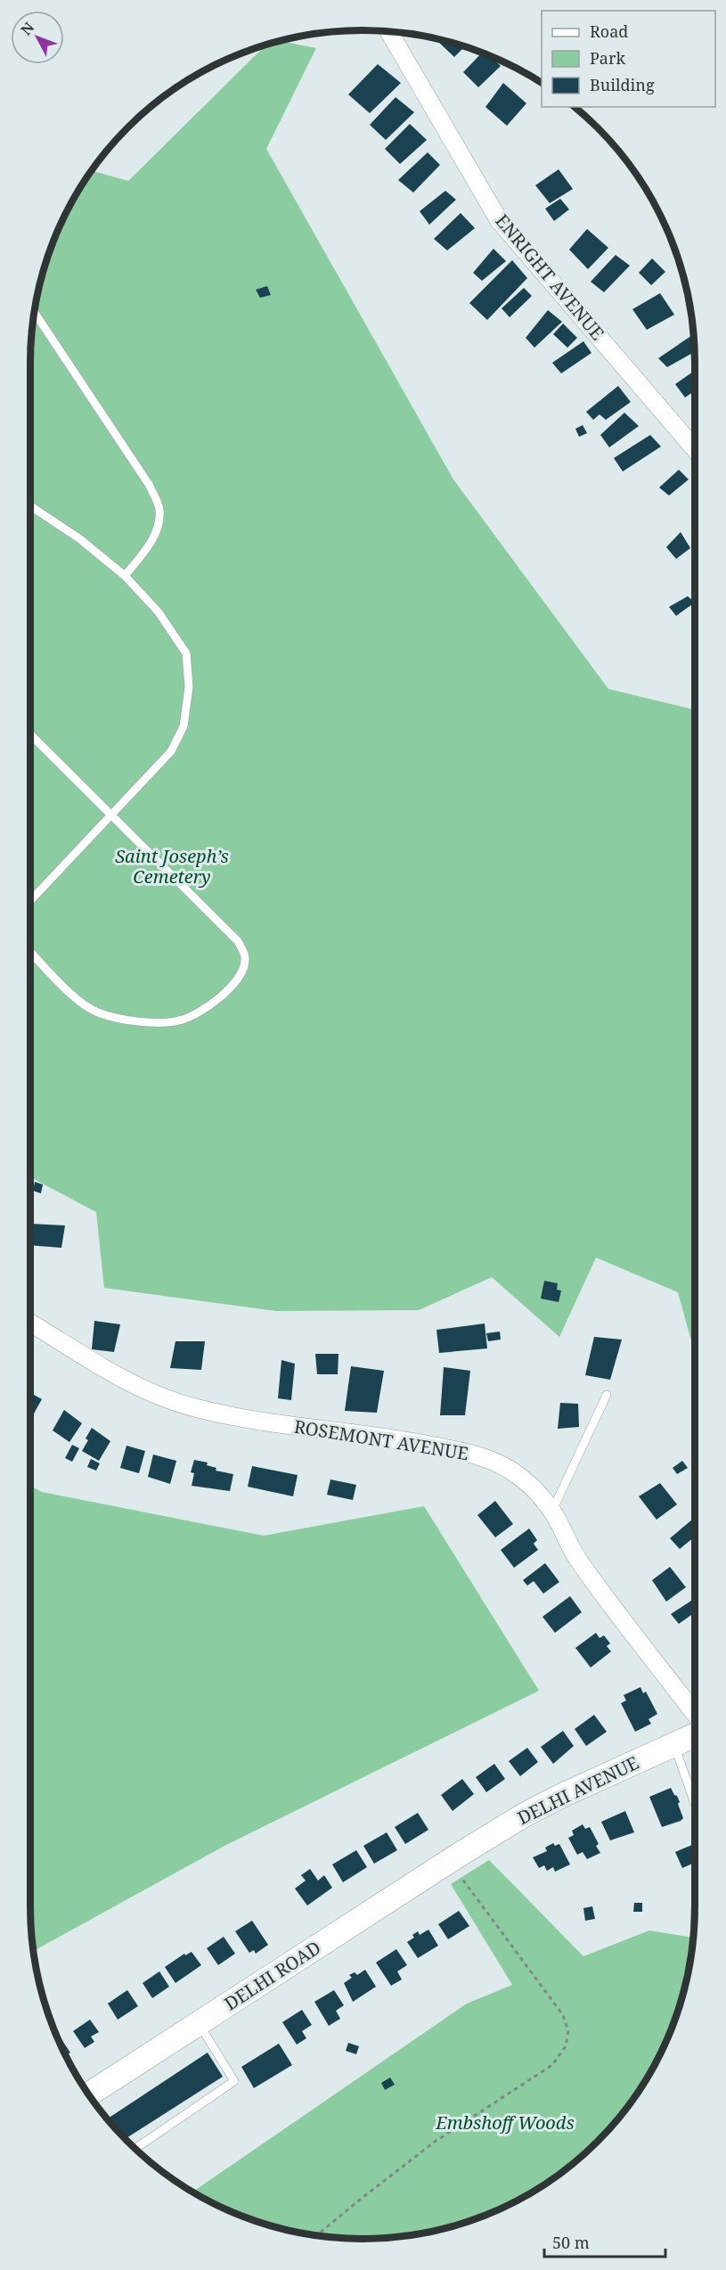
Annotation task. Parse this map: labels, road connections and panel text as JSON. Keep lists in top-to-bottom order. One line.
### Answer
{"streets":{"street":["ENRIGHT AVENUE","ROSEMONT AVENUE","DELHI AVENUE","DELHI ROAD"]},"crossings":[["DELHI AVENUE","DELHI ROAD"]],"parks":["Saint Joseph’s Cemetery","Embshoff Woods"],"legend":["Road","Park","Building"],"scale_bar":"50 m","north":"top left"}
